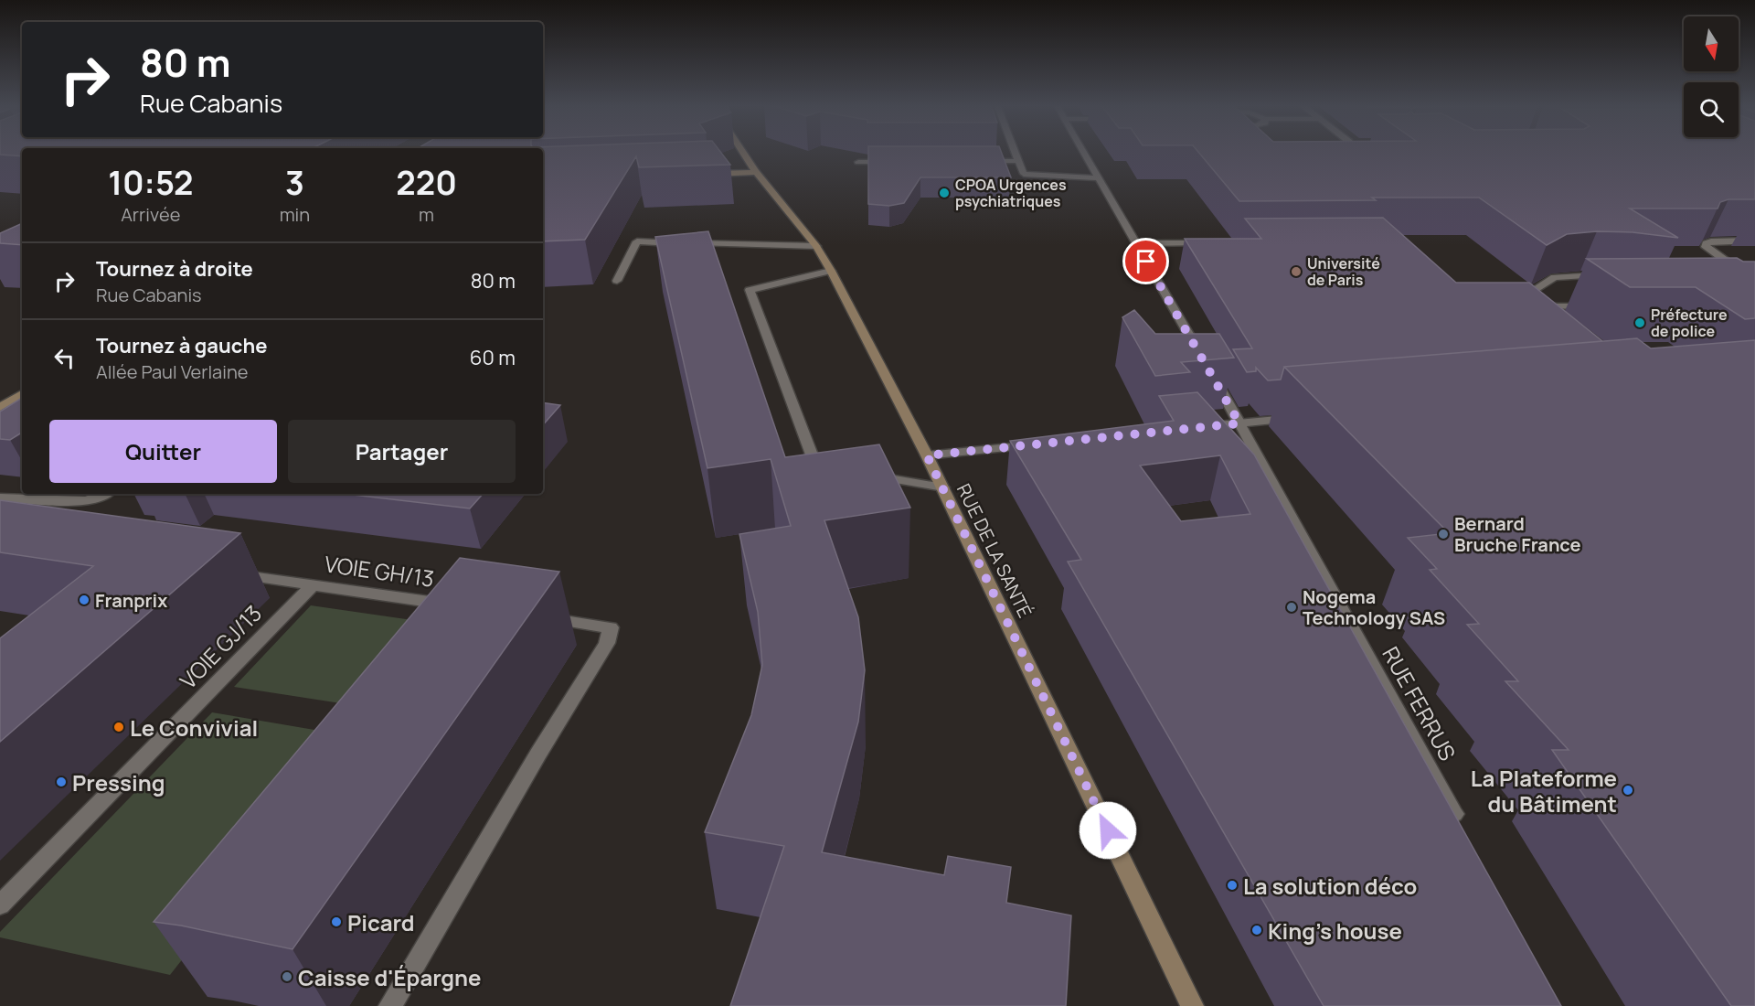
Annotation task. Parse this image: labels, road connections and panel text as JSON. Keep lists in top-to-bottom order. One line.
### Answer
{"streets":{"street":["RUE DE LA SANTÉ","VOIE GH/13","VOIE GJ/13","RUE FERRUS"]},"crossings":[["VOIE GH/13","VOIE GJ/13"]],"places":["CPOA Urgences psychiatriques","Université de Paris","Préfecture de police","Bernard Bruche France","Franprix","Nogema Technology SAS","Le Convivial","Pressing","La Plateforme du Bâtiment","La solution déco","Picard","King's house","Caisse d'Épargne"],"north":"bottom","page":{"turn":["80 m","Rue Cabanis"],"eta":["10:52","Arrivée","3","min","220","m"],"list":[{"name":"Tournez à droite","note":"Rue Cabanis","value":"80 m"},{"name":"Tournez à gauche","note":"Allée Paul Verlaine","value":"60 m"}],"buttons":["Quitter","Partager"]}}
